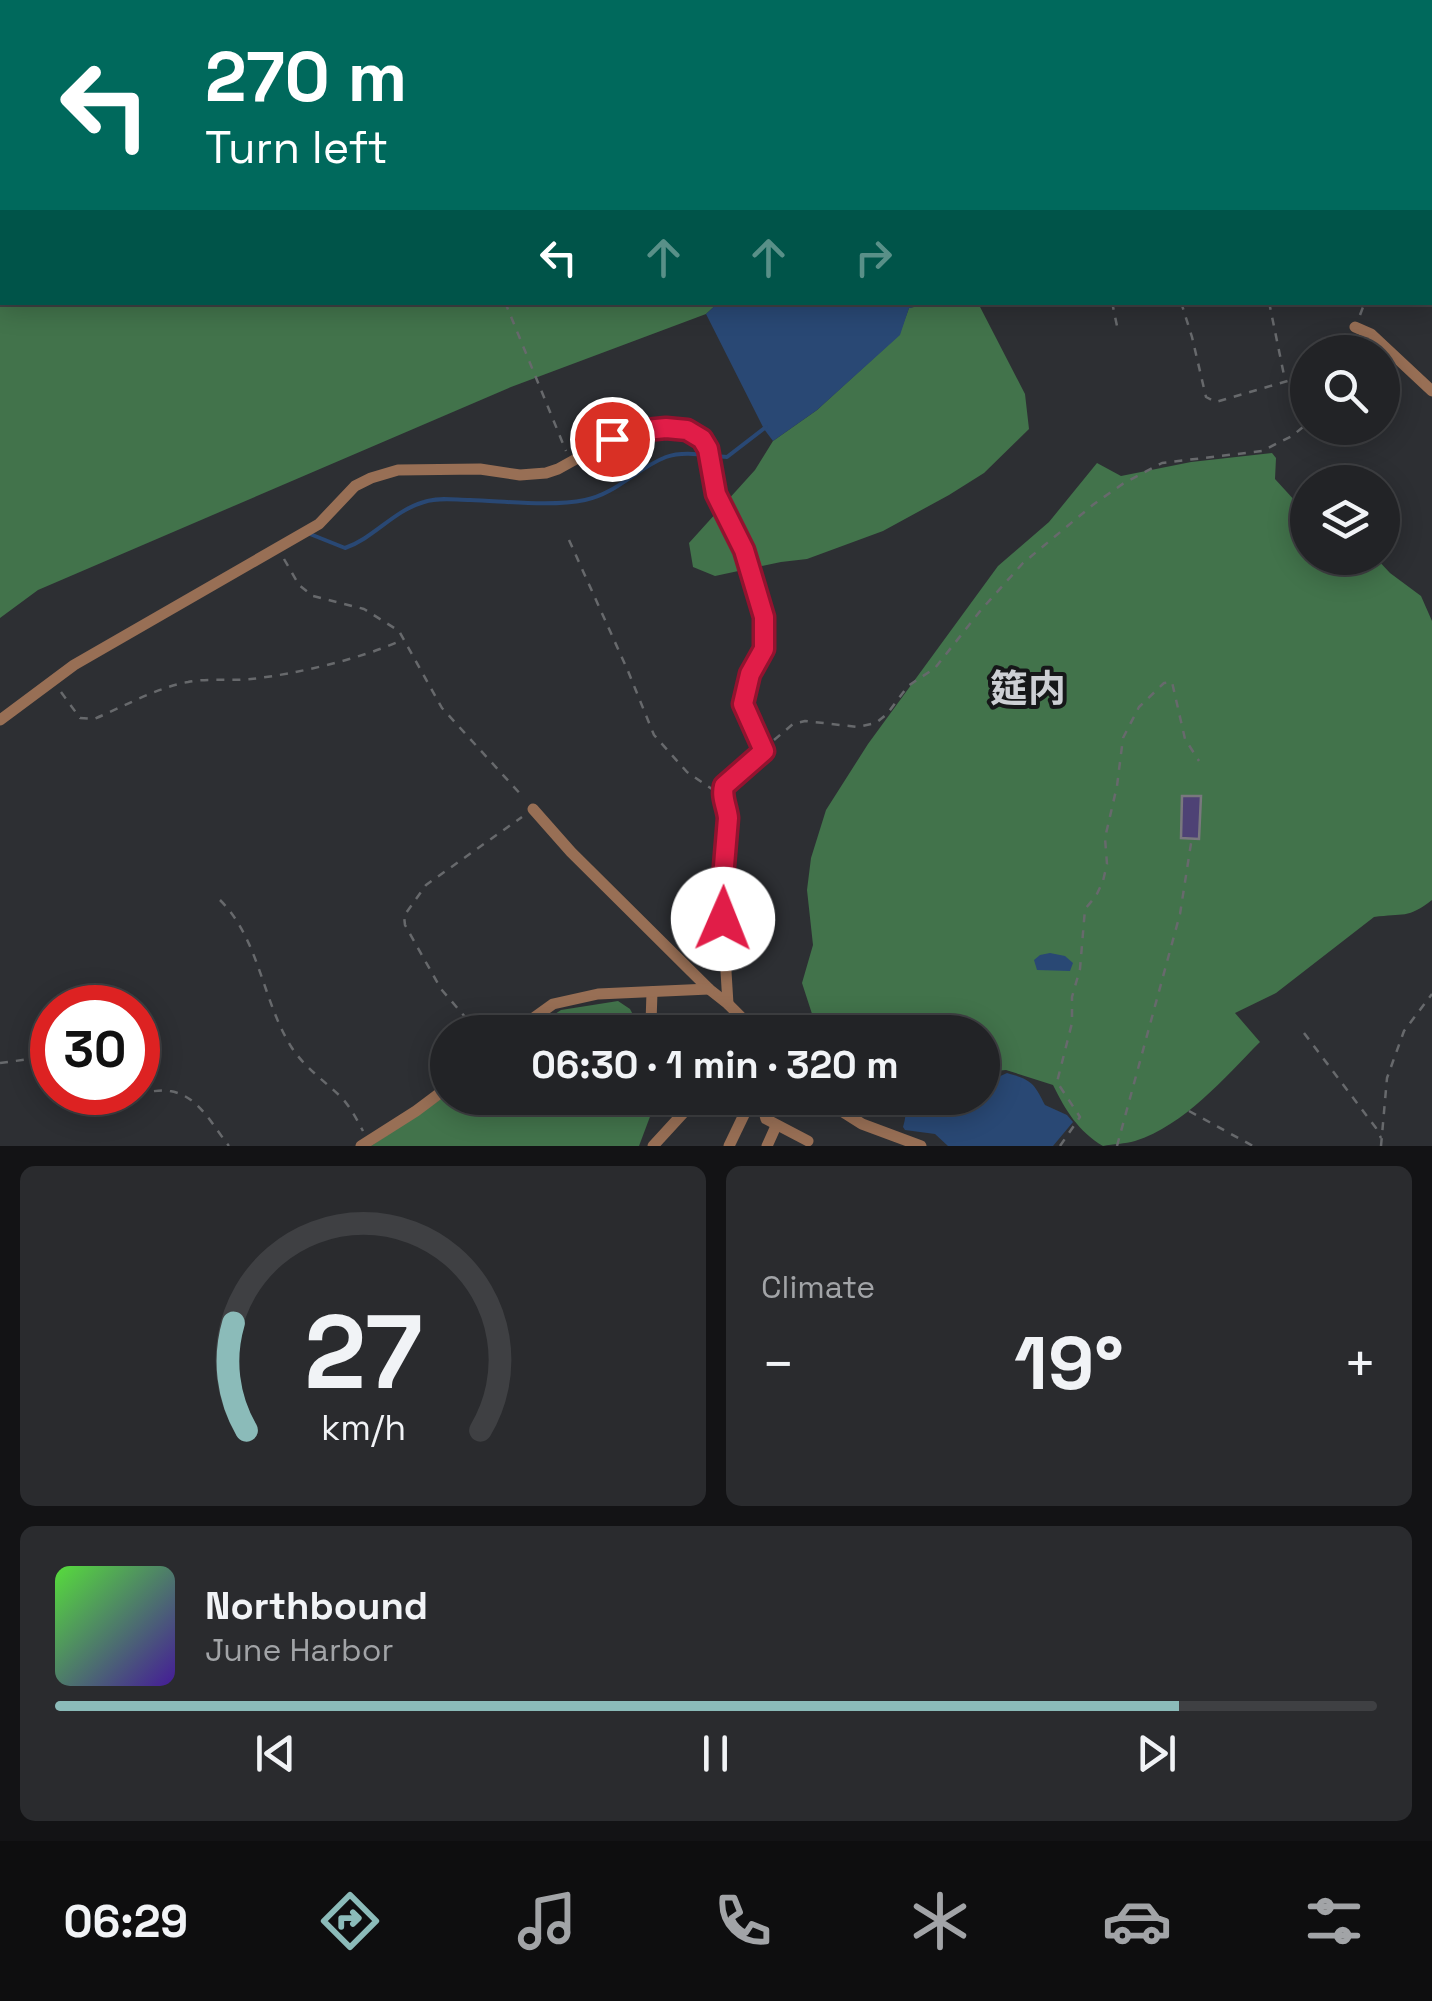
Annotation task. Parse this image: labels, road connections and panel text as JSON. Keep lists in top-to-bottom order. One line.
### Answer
{"districts":["筵内"],"page":{"turn":["270 m","Turn left"],"limit":"30","trip":"06:30 · 1 min · 320 m","tile":"Climate","heat":["−","19°","+"],"song":["Northbound","June Harbor"],"tabs":"06:29","gauge":["27","km/h"]}}
